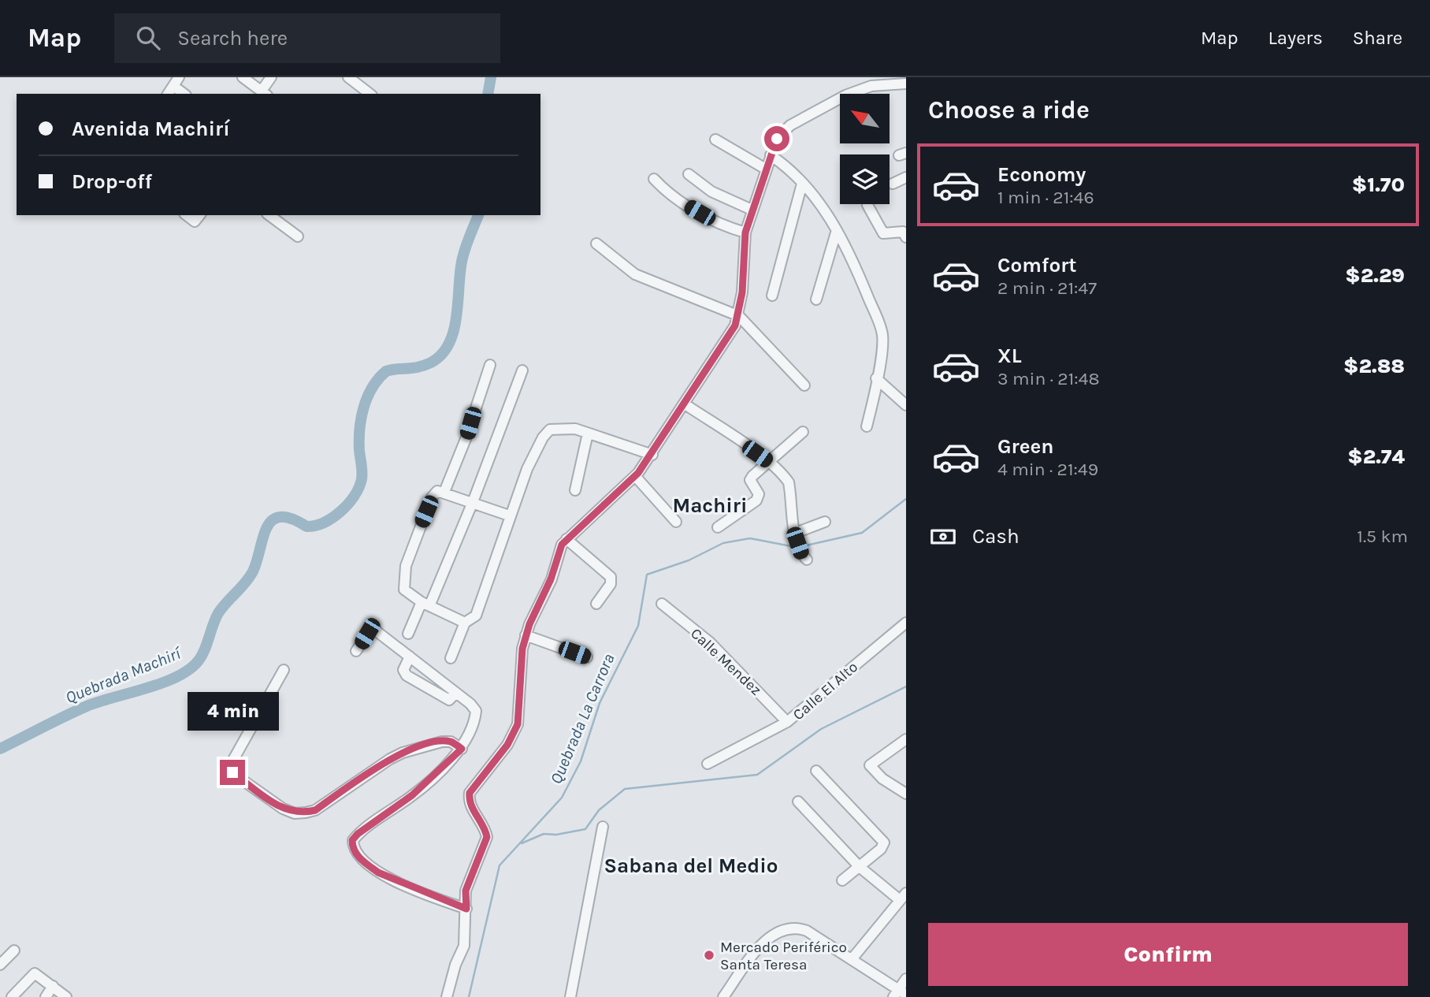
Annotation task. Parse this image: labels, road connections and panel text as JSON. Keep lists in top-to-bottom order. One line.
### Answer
{"streets":{"street":["Calle Mendez","Calle El Alto"]},"crossings":[["Calle Mendez","Calle El Alto"]],"districts":["Machiri","Sabana del Medio"],"water":["Quebrada Machirí","Quebrada La Carrora"],"places":["Mercado Periférico Santa Teresa"],"north":"top left","page":{"header":"Map","search":"Search here","nav":["Map","Layers","Share"],"heading":"Choose a ride","banner":["Avenida Machirí","Drop-off"],"list":[{"name":"Economy","note":"1 min · 21:46","value":"$1.70"},{"name":"Comfort","note":"2 min · 21:47","value":"$2.29"},{"name":"XL","note":"3 min · 21:48","value":"$2.88"},{"name":"Green","note":"4 min · 21:49","value":"$2.74"}],"pay":["Cash","1.5 km"],"bubble":"4 min","buttons":"Confirm"}}
